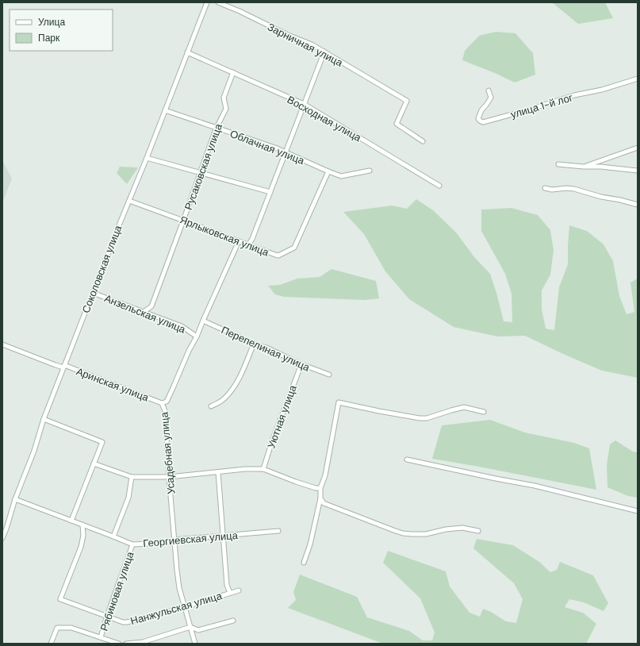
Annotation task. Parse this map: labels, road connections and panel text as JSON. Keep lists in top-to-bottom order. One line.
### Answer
{"streets":{"street":["Зарничная улица","улица 1-й лог","Восходная улица","Облачная улица","Русаковская улица","Ярлыковская улица","Соколовская улица","Анзельская улица","Перепелиная улица","Аринская улица","Уютная улица","Усадебная улица","Георгиевская улица","Рябиновая улица","Нанжульская улица"]},"crossings":[["Восходная улица","Русаковская улица"],["Восходная улица","Соколовская улица"],["Облачная улица","Русаковская улица"],["Облачная улица","Ярлыковская улица"],["Облачная улица","Соколовская улица"],["Русаковская улица","Ярлыковская улица"],["Русаковская улица","Анзельская улица"],["Ярлыковская улица","Соколовская улица"],["Ярлыковская улица","Усадебная улица"],["Соколовская улица","Анзельская улица"],["Соколовская улица","Аринская улица"],["Соколовская улица","Георгиевская улица"],["Анзельская улица","Усадебная улица"],["Перепелиная улица","Уютная улица"],["Перепелиная улица","Усадебная улица"],["Аринская улица","Усадебная улица"],["Усадебная улица","Георгиевская улица"],["Усадебная улица","Нанжульская улица"],["Георгиевская улица","Рябиновая улица"],["Георгиевская улица","Нанжульская улица"],["Рябиновая улица","Нанжульская улица"]],"legend":["Улица","Парк"]}
